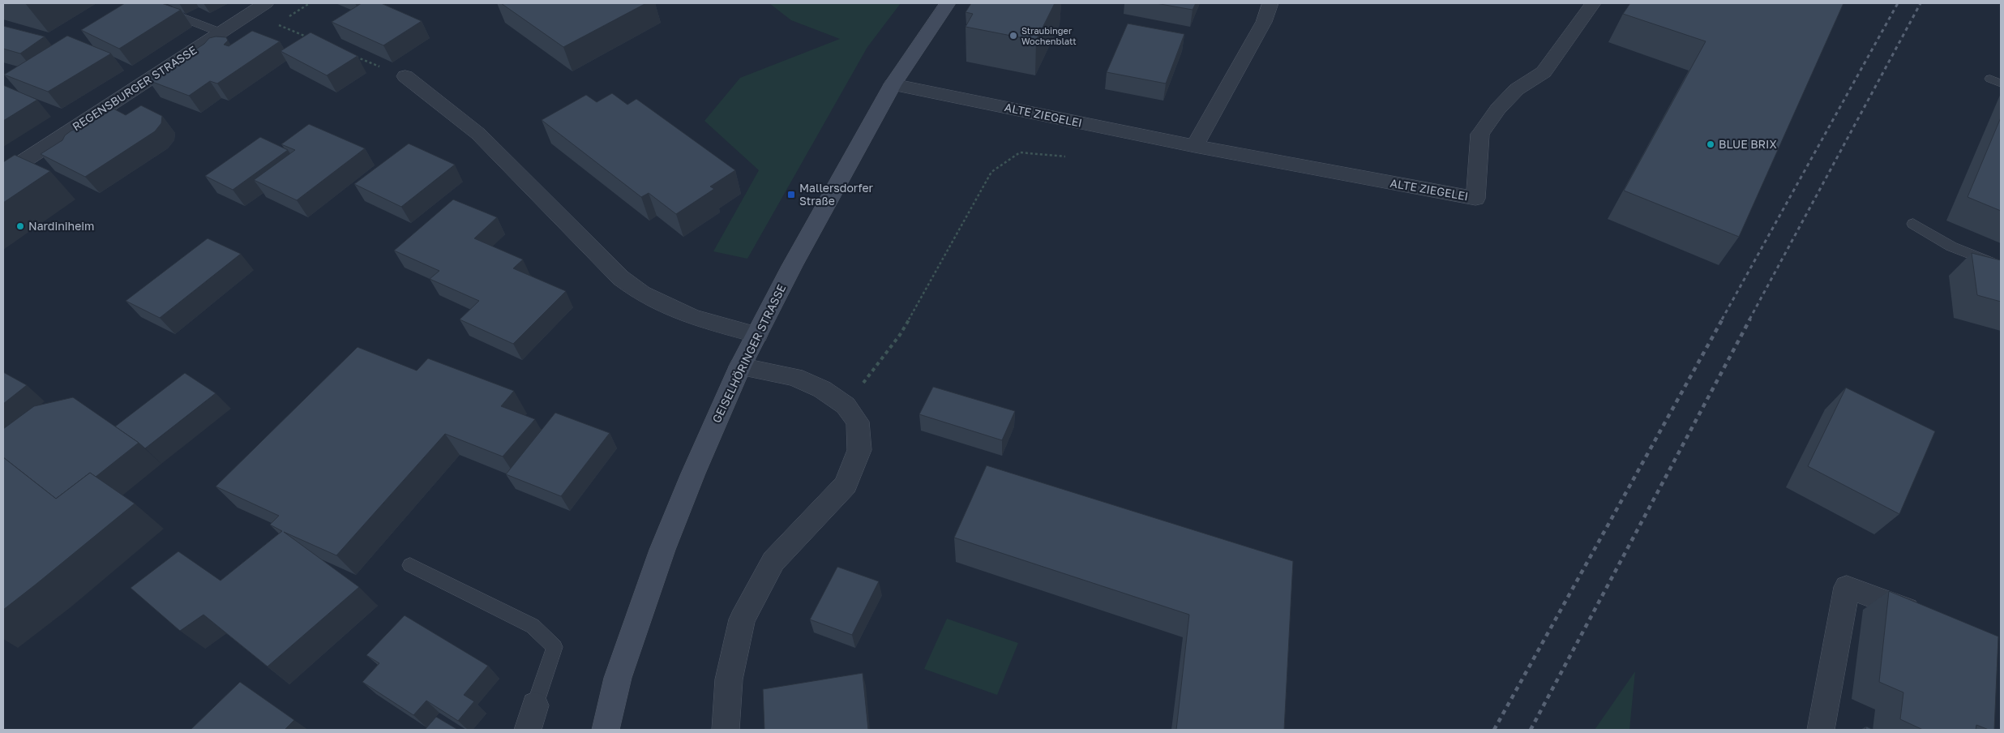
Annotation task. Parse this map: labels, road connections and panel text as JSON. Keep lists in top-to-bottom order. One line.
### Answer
{"streets":{"main road":["GEISELHÖRINGER STRASSE"],"street":["REGENSBURGER STRASSE","ALTE ZIEGELEI"]},"crossings":[["ALTE ZIEGELEI","GEISELHÖRINGER STRASSE"]],"places":{"other":["Straubinger Wochenblatt","BLUE BRIX","Nardiniheim"],"transit":["Mallersdorfer Straße"]}}
